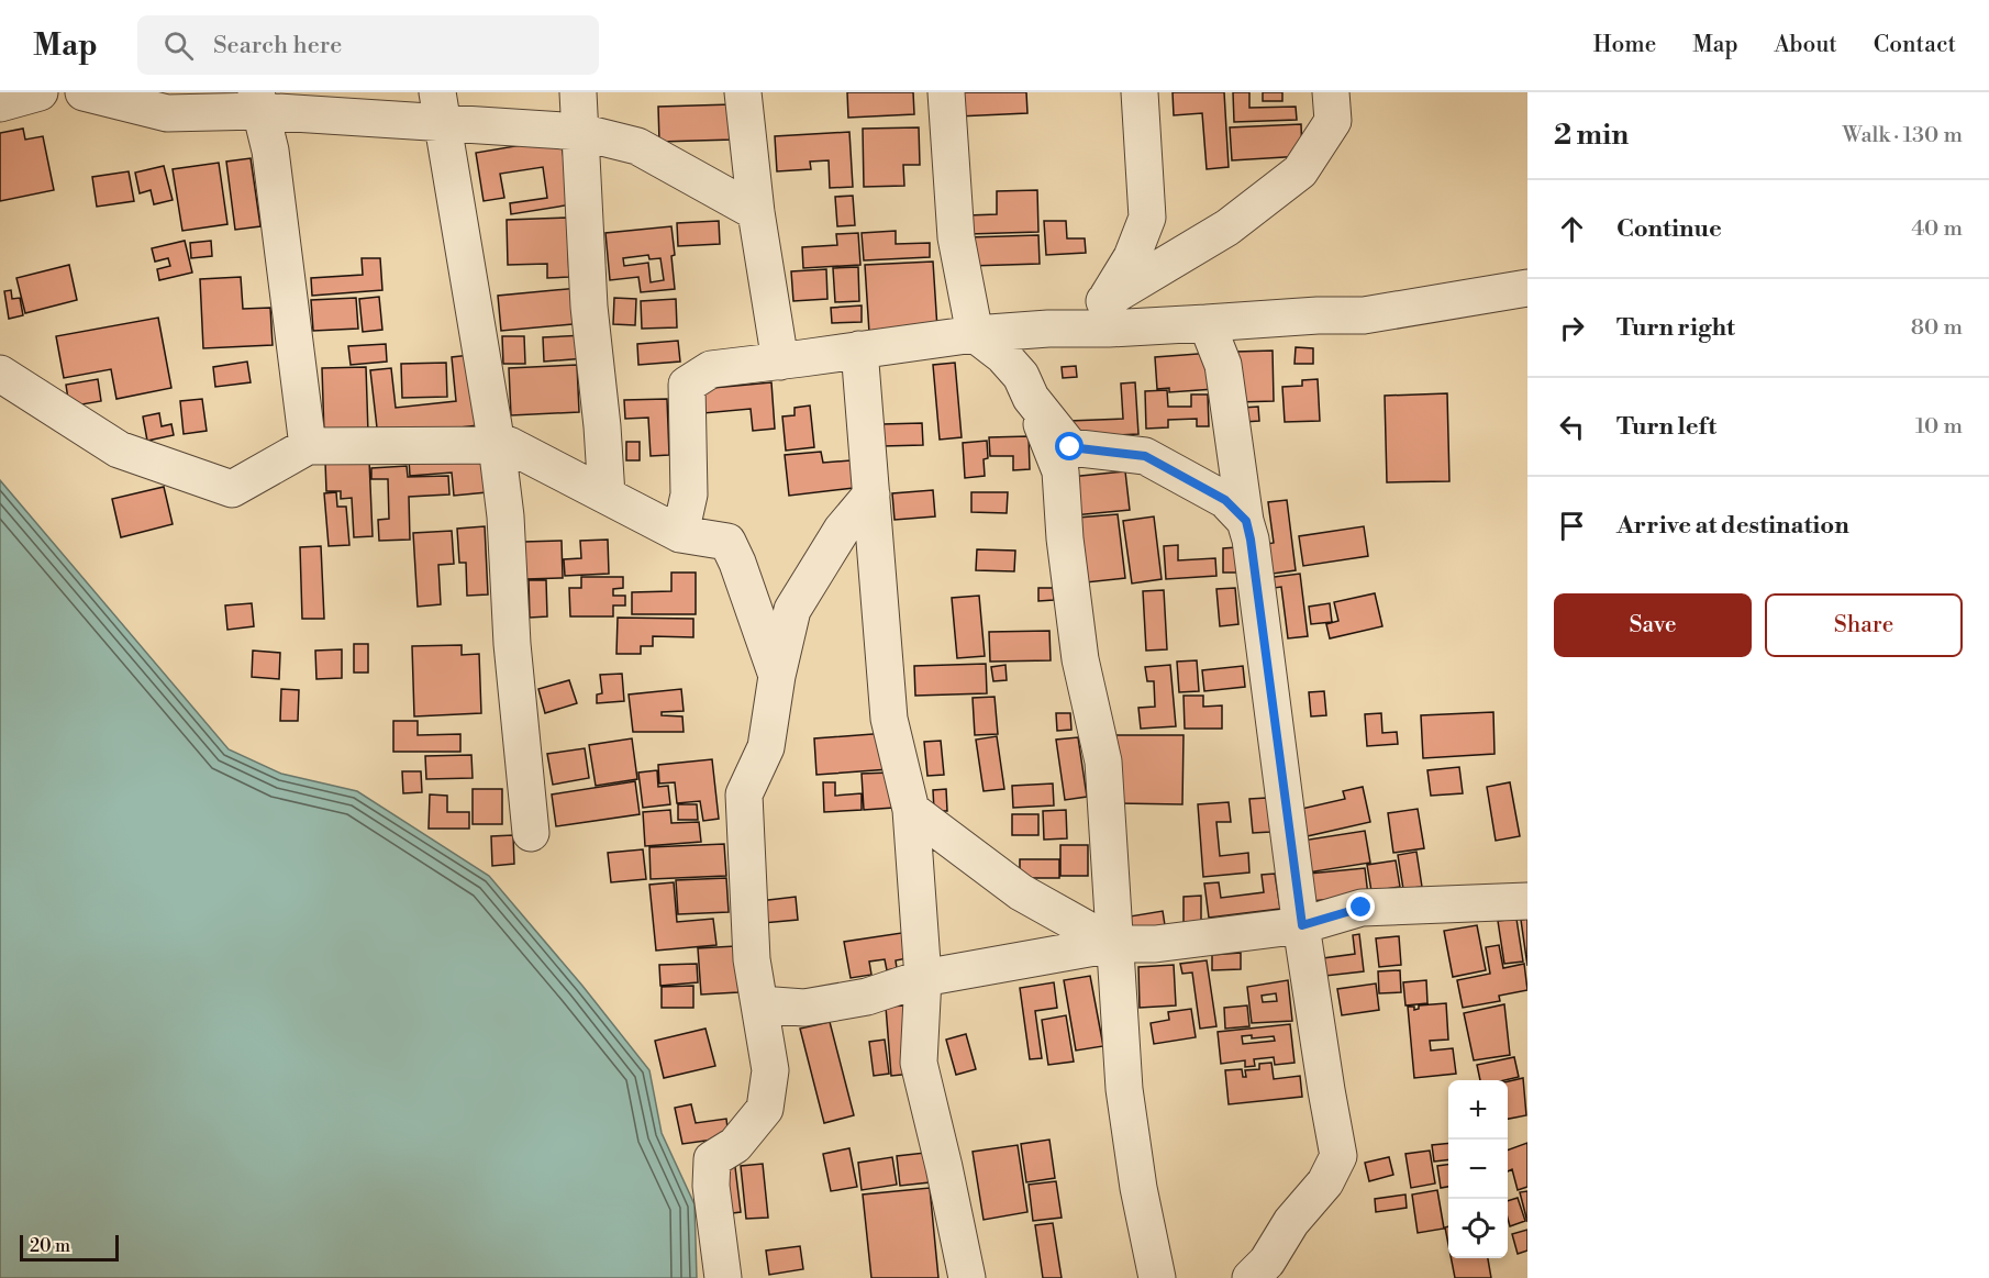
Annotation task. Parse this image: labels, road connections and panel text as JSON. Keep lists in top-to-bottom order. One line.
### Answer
{"scale_bar":"20 m","page":{"header":"Map","search":"Search here","nav":["Home","Map","About","Contact"],"heading":["2 min","Walk · 130 m"],"list":[["Continue","40 m"],["Turn right","80 m"],["Turn left","10 m"],"Arrive at destination"],"buttons":["Save","Share"],"map_buttons":["+","−"],"scale":"20 m"}}
